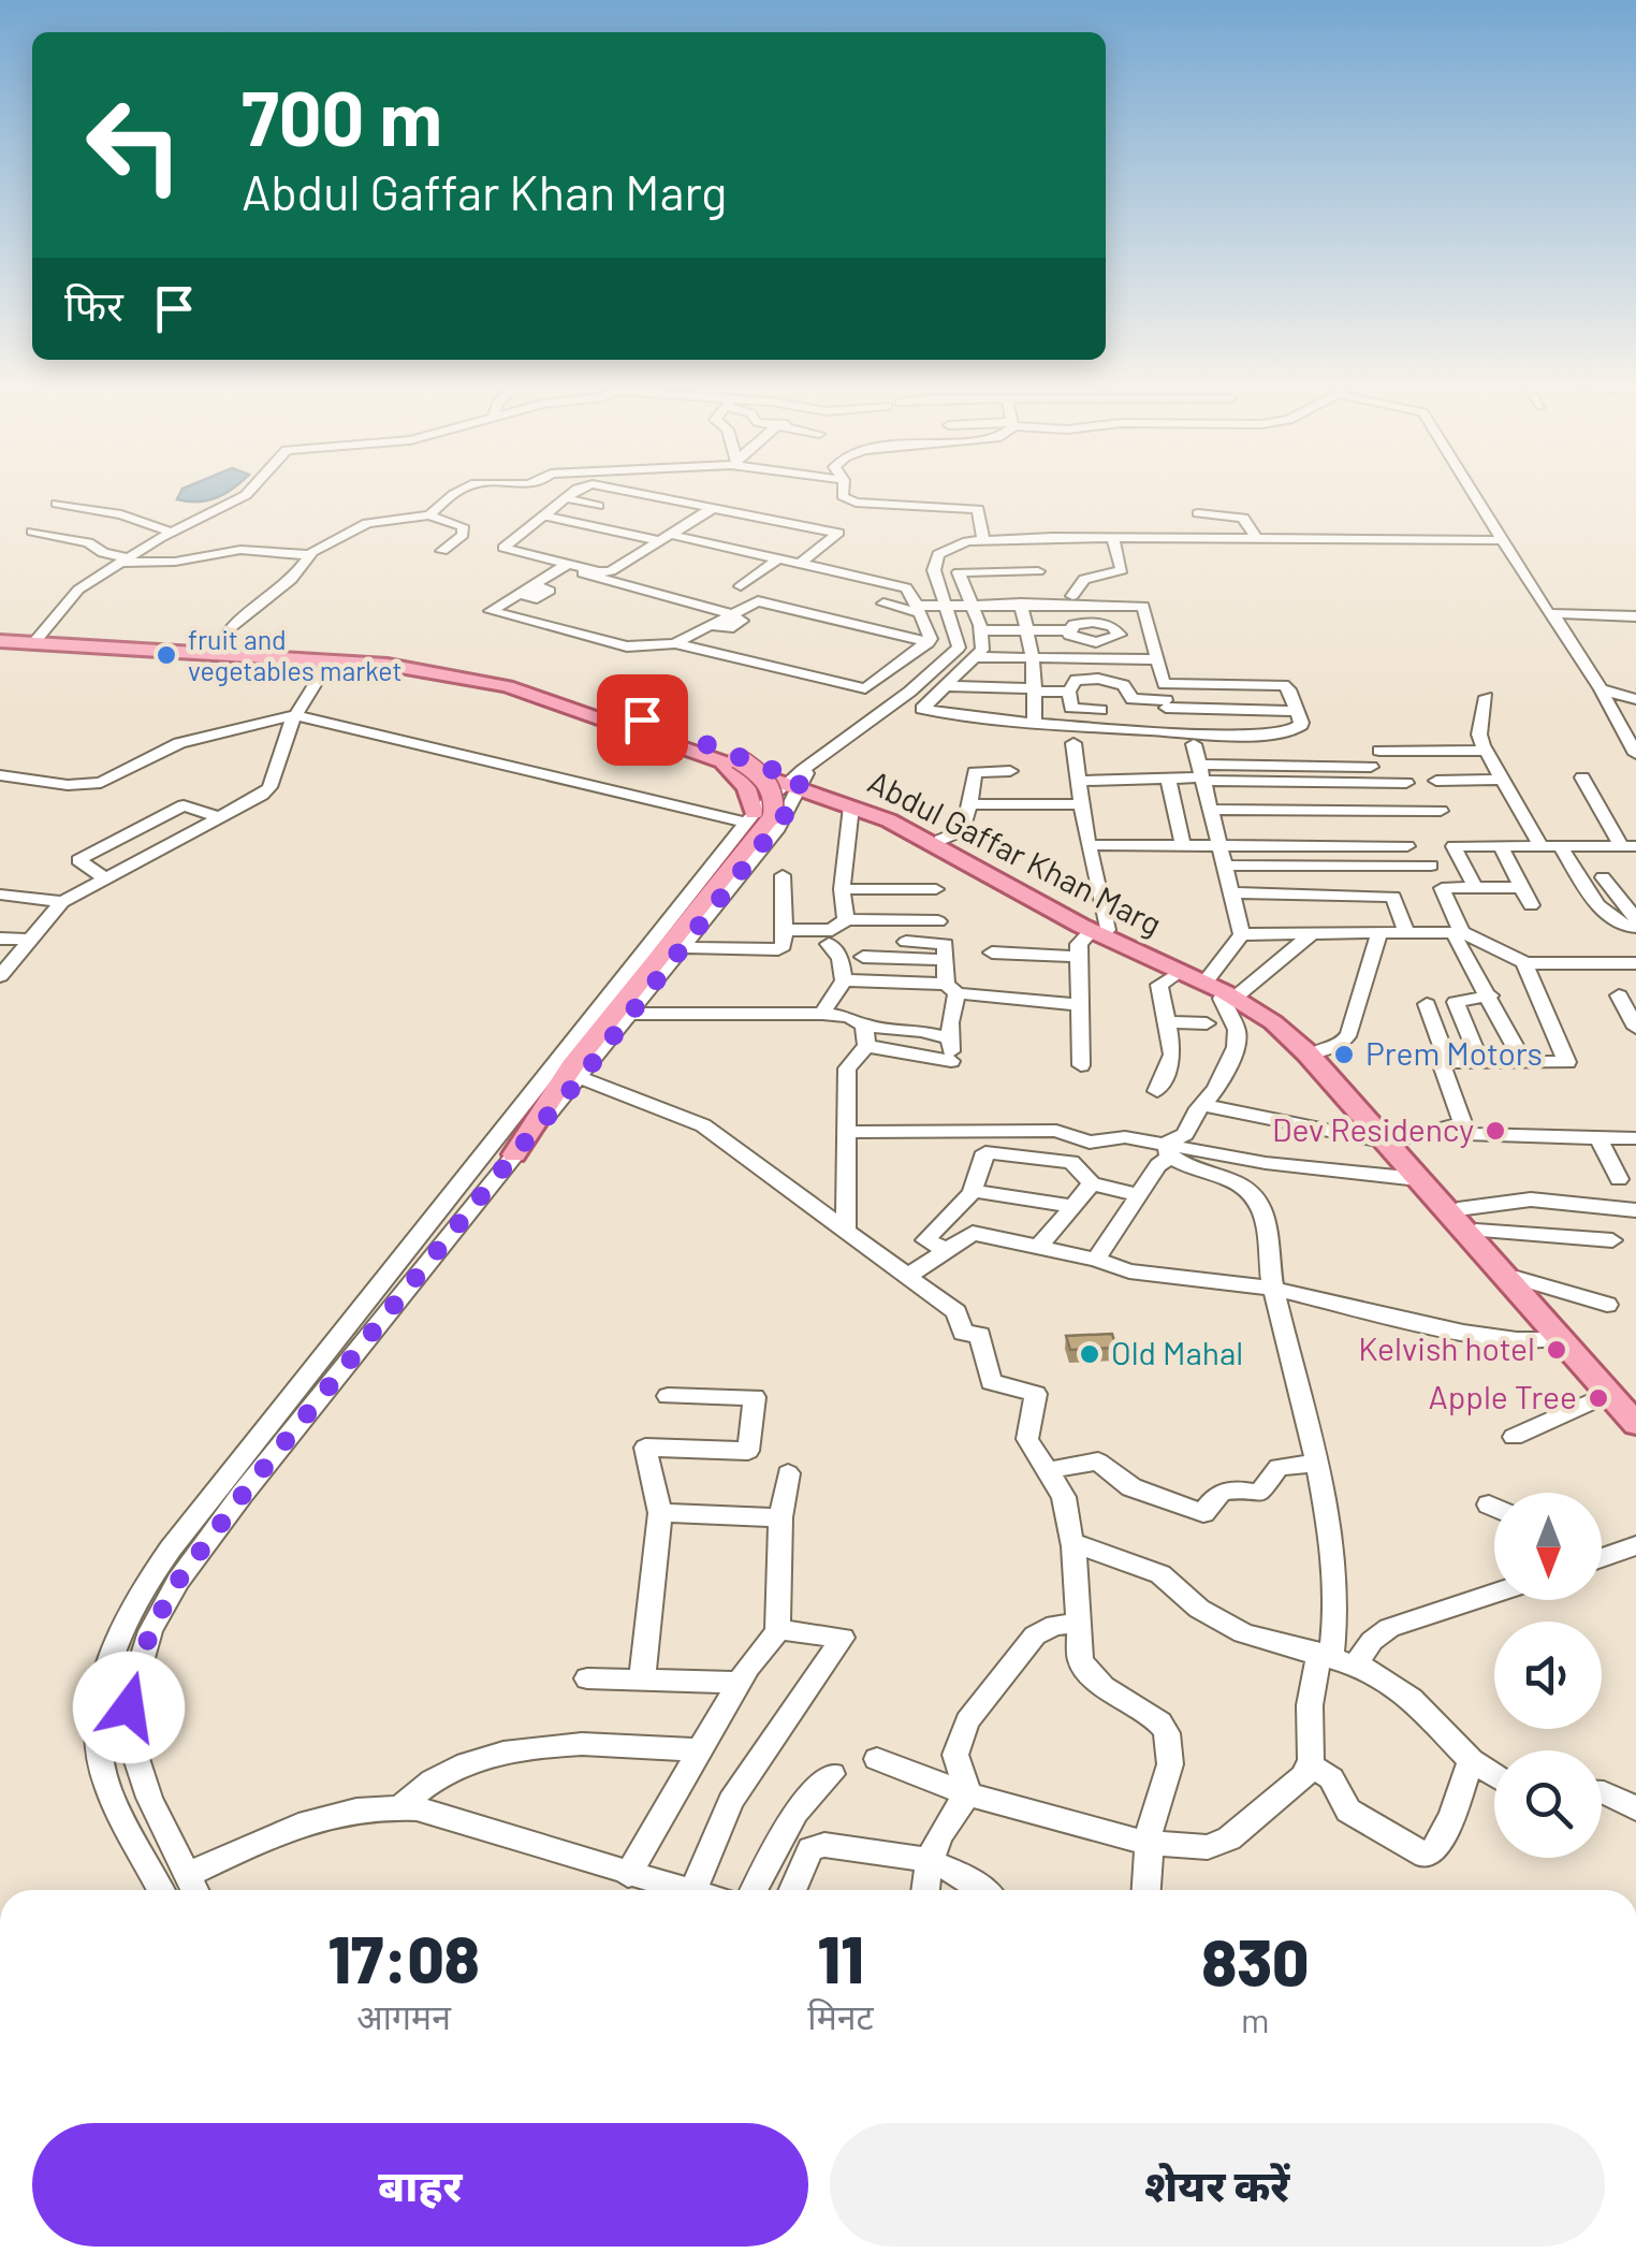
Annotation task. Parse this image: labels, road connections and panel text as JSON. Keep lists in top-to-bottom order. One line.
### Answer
{"streets":{"main road":["Abdul Gaffar Khan Marg"]},"places":["fruit and vegetables market","Prem Motors","Dev Residency","Kelvish hotel","Old Mahal","Apple Tree"],"north":"bottom","page":{"turn":["700 m","Abdul Gaffar Khan Marg"],"then":"फिर","eta":["17:08","आगमन","11","मिनट","830","m"],"buttons":["बाहर","शेयर करें"]}}
